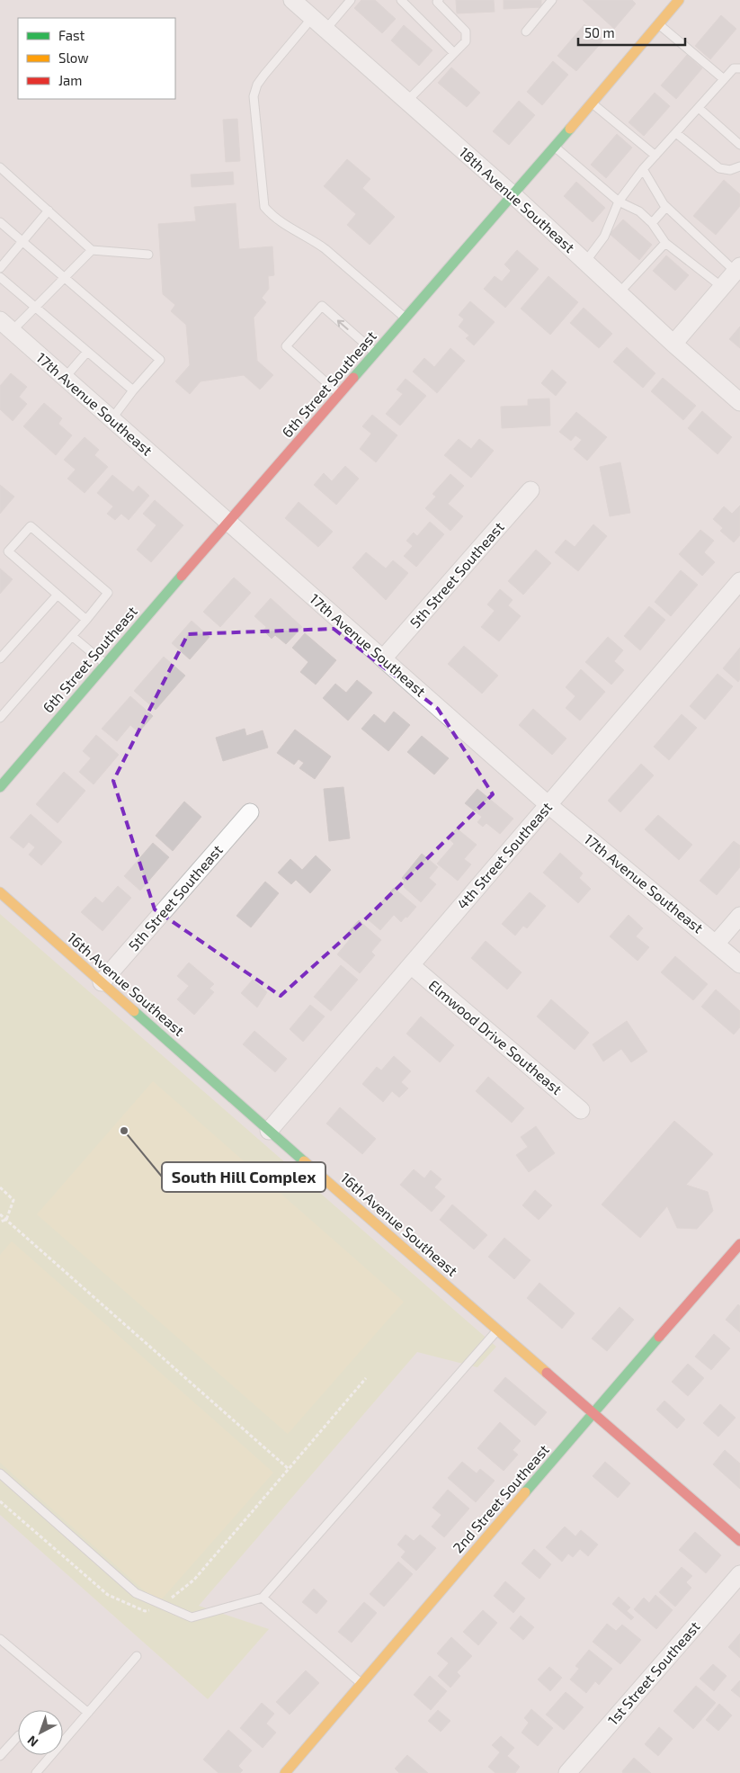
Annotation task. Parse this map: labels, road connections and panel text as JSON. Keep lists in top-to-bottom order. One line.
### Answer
{"streets":{"street":["18th Avenue Southeast","6th Street Southeast","17th Avenue Southeast","5th Street Southeast","4th Street Southeast","16th Avenue Southeast","Elmwood Drive Southeast","2nd Street Southeast","1st Street Southeast"]},"crossings":[["18th Avenue Southeast","6th Street Southeast"],["6th Street Southeast","17th Avenue Southeast"],["17th Avenue Southeast","5th Street Southeast"],["17th Avenue Southeast","4th Street Southeast"],["5th Street Southeast","16th Avenue Southeast"],["4th Street Southeast","16th Avenue Southeast"],["4th Street Southeast","Elmwood Drive Southeast"],["16th Avenue Southeast","2nd Street Southeast"]],"places":["South Hill Complex"],"legend":["Fast","Slow","Jam"],"scale_bar":"50 m","north":"bottom left"}
